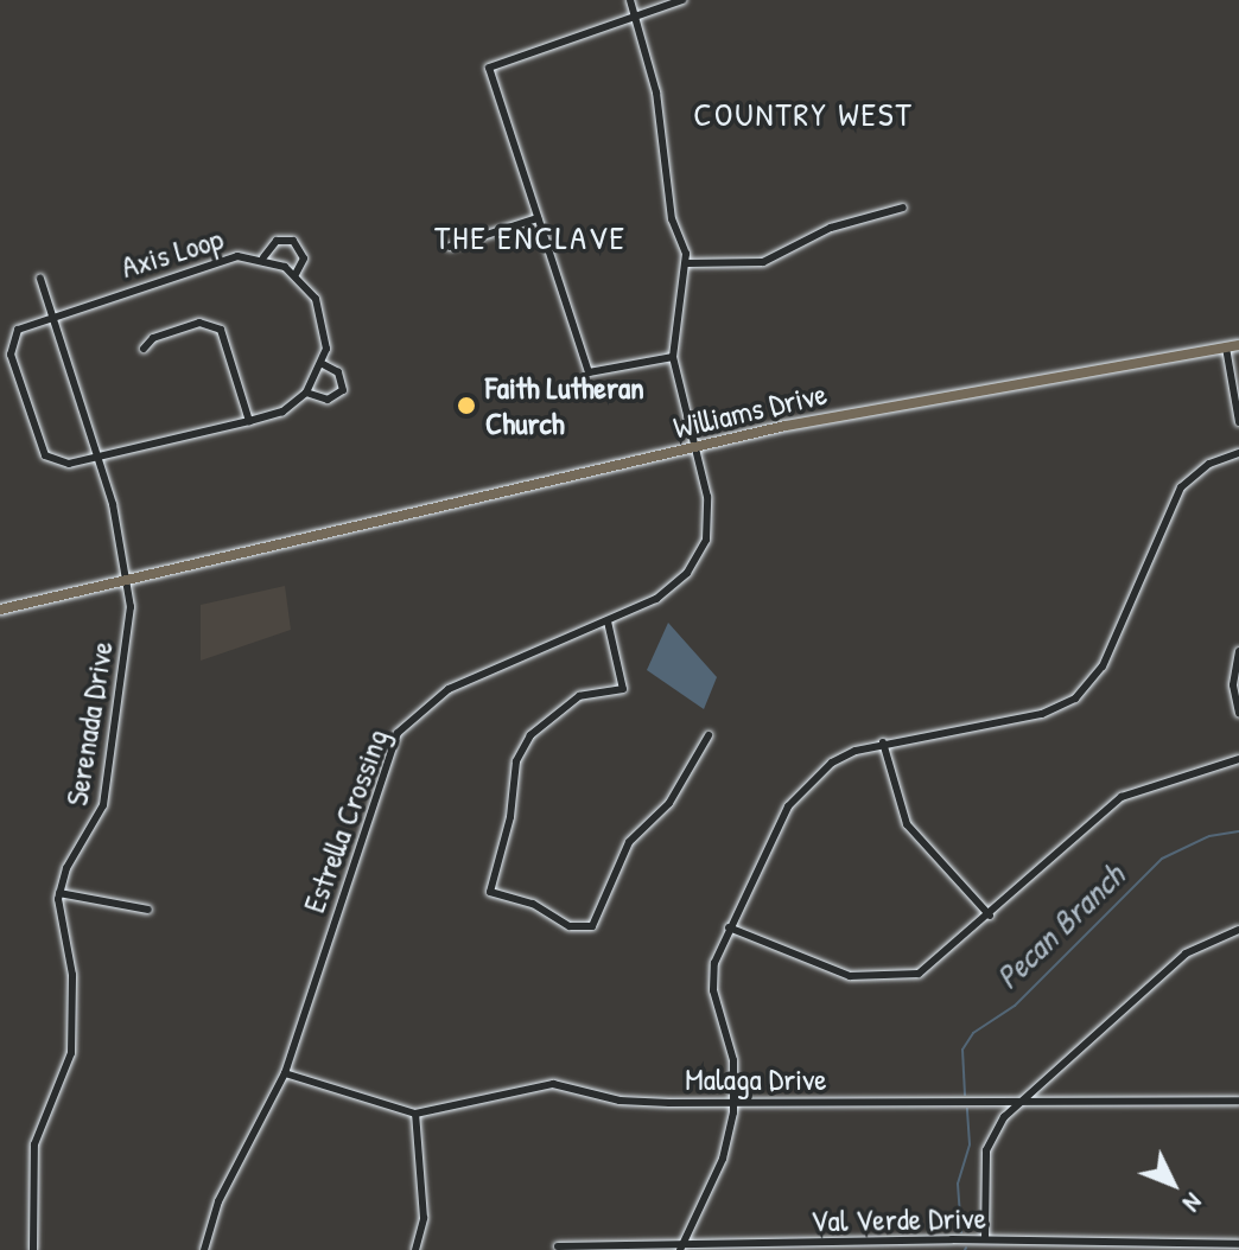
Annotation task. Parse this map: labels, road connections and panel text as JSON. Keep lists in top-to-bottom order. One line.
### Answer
{"streets":{"main road":["Williams Drive"],"street":["Axis Loop","Serenada Drive","Estrella Crossing","Malaga Drive","Val Verde Drive"]},"crossings":[["Axis Loop","Serenada Drive"],["Williams Drive","Serenada Drive"],["Williams Drive","Estrella Crossing"],["Estrella Crossing","Malaga Drive"]],"districts":["COUNTRY WEST","THE ENCLAVE"],"water":["Pecan Branch"],"places":["Faith Lutheran Church"],"north":"bottom right"}
